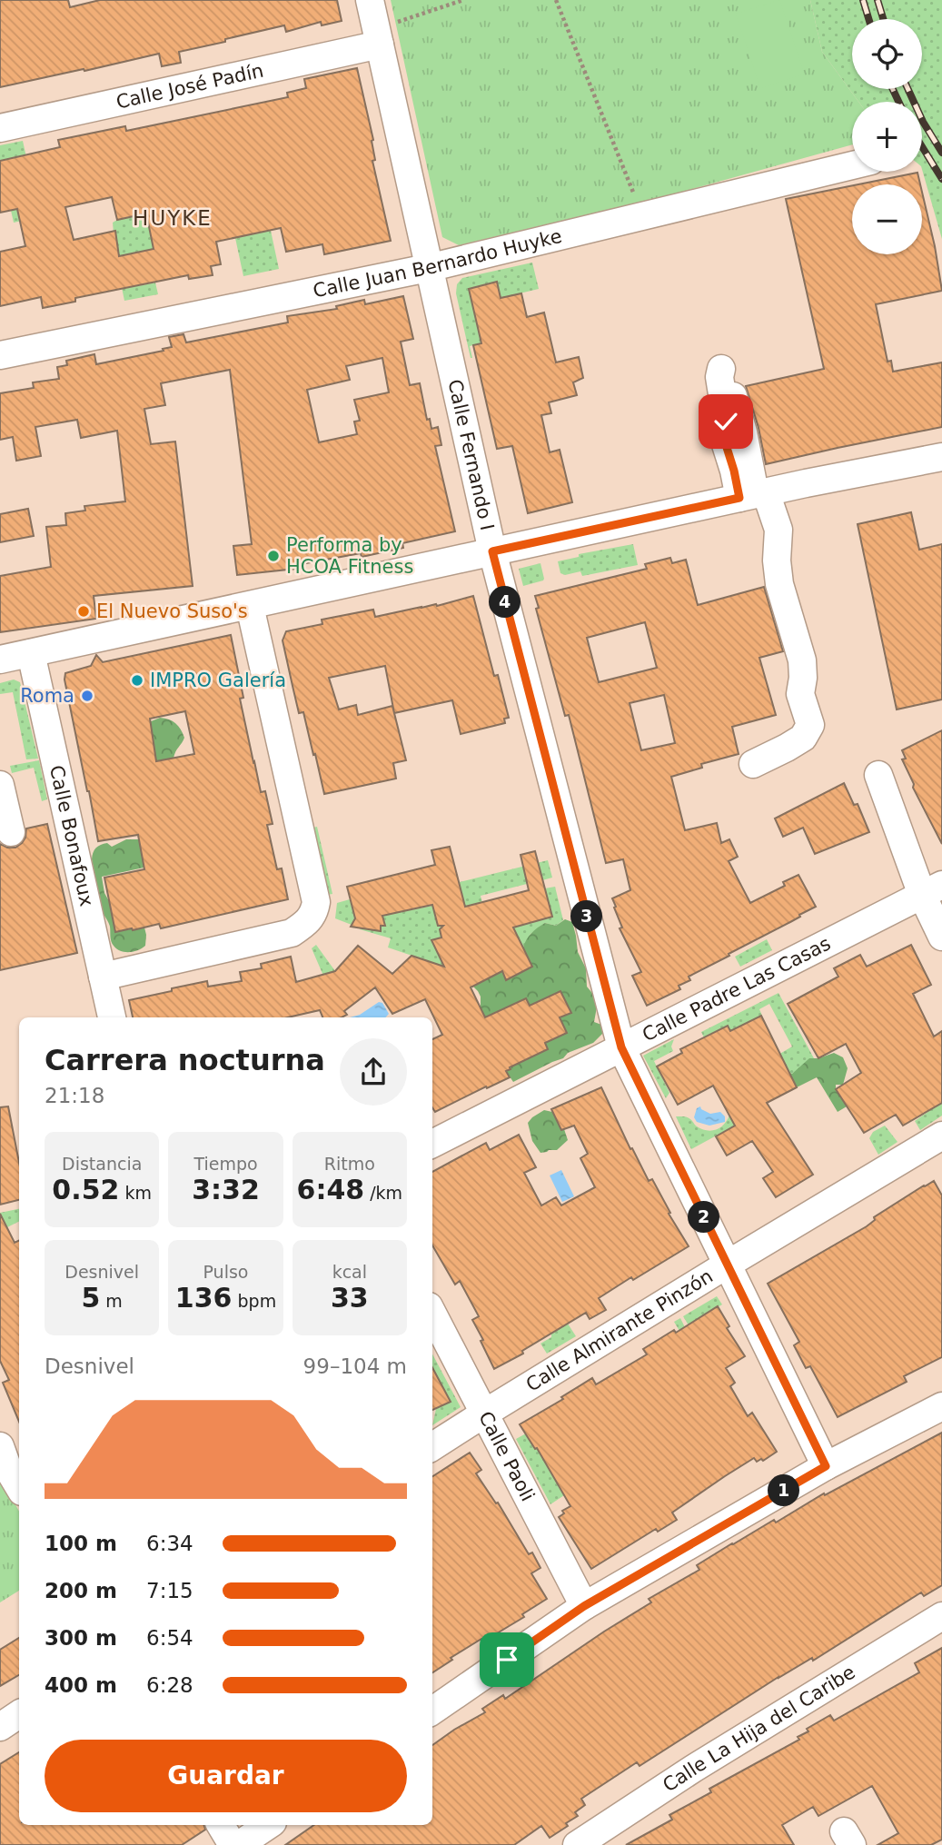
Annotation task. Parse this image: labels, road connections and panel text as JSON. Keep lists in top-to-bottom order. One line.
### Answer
{"streets":{"street":["Calle José Padín","Calle Juan Bernardo Huyke","Calle Fernando I","Calle Bonafoux","Calle Padre Las Casas","Calle Almirante Pinzón","Calle Paoli","Calle La Hija del Caribe"]},"crossings":[["Calle José Padín","Calle Fernando I"],["Calle Juan Bernardo Huyke","Calle Fernando I"],["Calle Fernando I","Calle Padre Las Casas"],["Calle Fernando I","Calle Almirante Pinzón"],["Calle Almirante Pinzón","Calle Paoli"]],"districts":["HUYKE"],"places":["Performa by HCOA Fitness","El Nuevo Suso's","IMPRO Galería","Roma"],"page":{"map_buttons":["+","−"],"pins":["4","3","2","1"],"heading":["Carrera nocturna","21:18"],"stats":[["Distancia","0.52 km"],["Tiempo","3:32"],["Ritmo","6:48 /km"],["Desnivel","5 m"],["Pulso","136 bpm"],["kcal","33"]],"chart":["Desnivel","99–104 m"],"list":[{"name":"100 m","note":"6:34"},{"name":"200 m","note":"7:15"},{"name":"300 m","note":"6:54"},{"name":"400 m","note":"6:28"}],"buttons":"Guardar"}}
